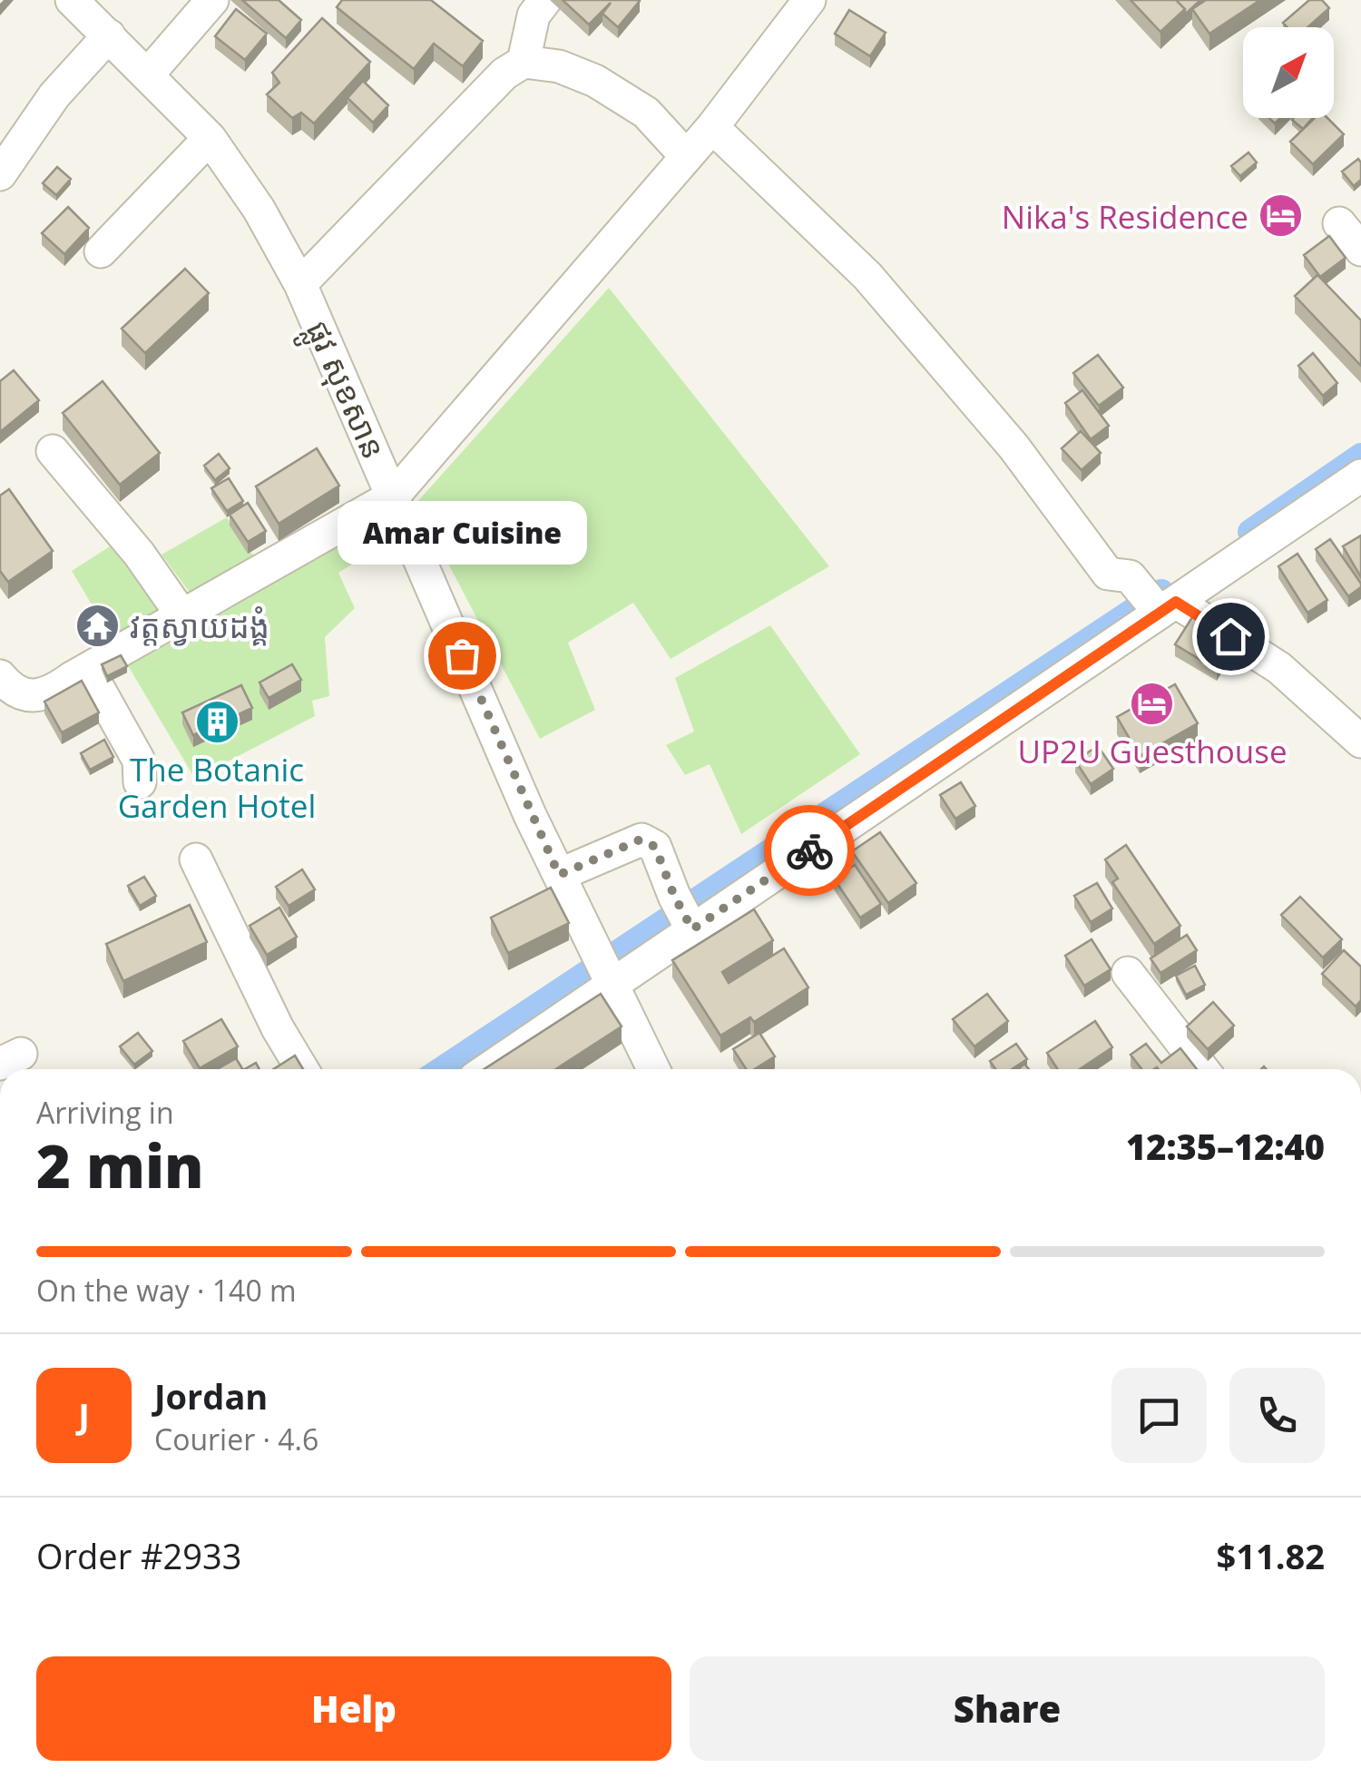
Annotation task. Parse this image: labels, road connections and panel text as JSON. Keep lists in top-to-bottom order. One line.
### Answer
{"streets":{"street":["ផ្លូវ សុខសាន"]},"places":{"hotel":["Nika's Residence","UP2U Guesthouse"],"temple":["វត្តស្វាយដង្គំ"],"other":["Amar Cuisine"],"building":["The Botanic Garden Hotel"]},"north":"top right","page":{"bubble":"Amar Cuisine","heading":["2 min","Arriving in","12:35–12:40"],"panel":["Jordan","Courier · 4.6","Order #2933","$11.82"],"bar":"On the way · 140 m","round":"J","buttons":["Help","Share"]}}
